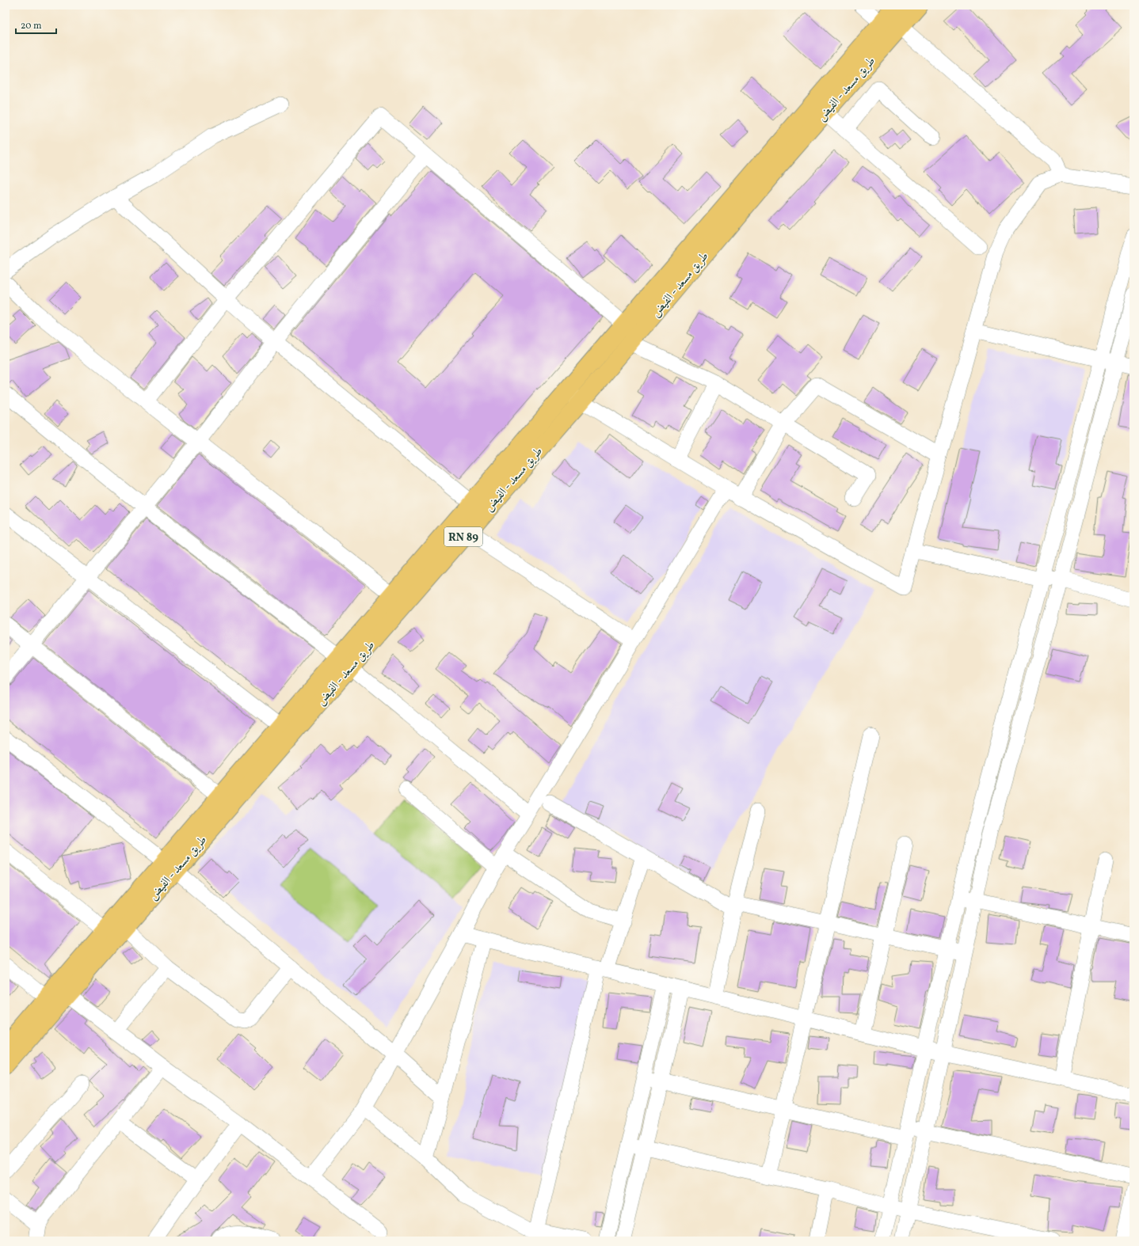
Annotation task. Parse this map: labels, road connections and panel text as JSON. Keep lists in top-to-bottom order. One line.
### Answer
{"streets":{"main road":["طريق مسعد - الفيض","RN 89"]},"scale_bar":"20 m"}
